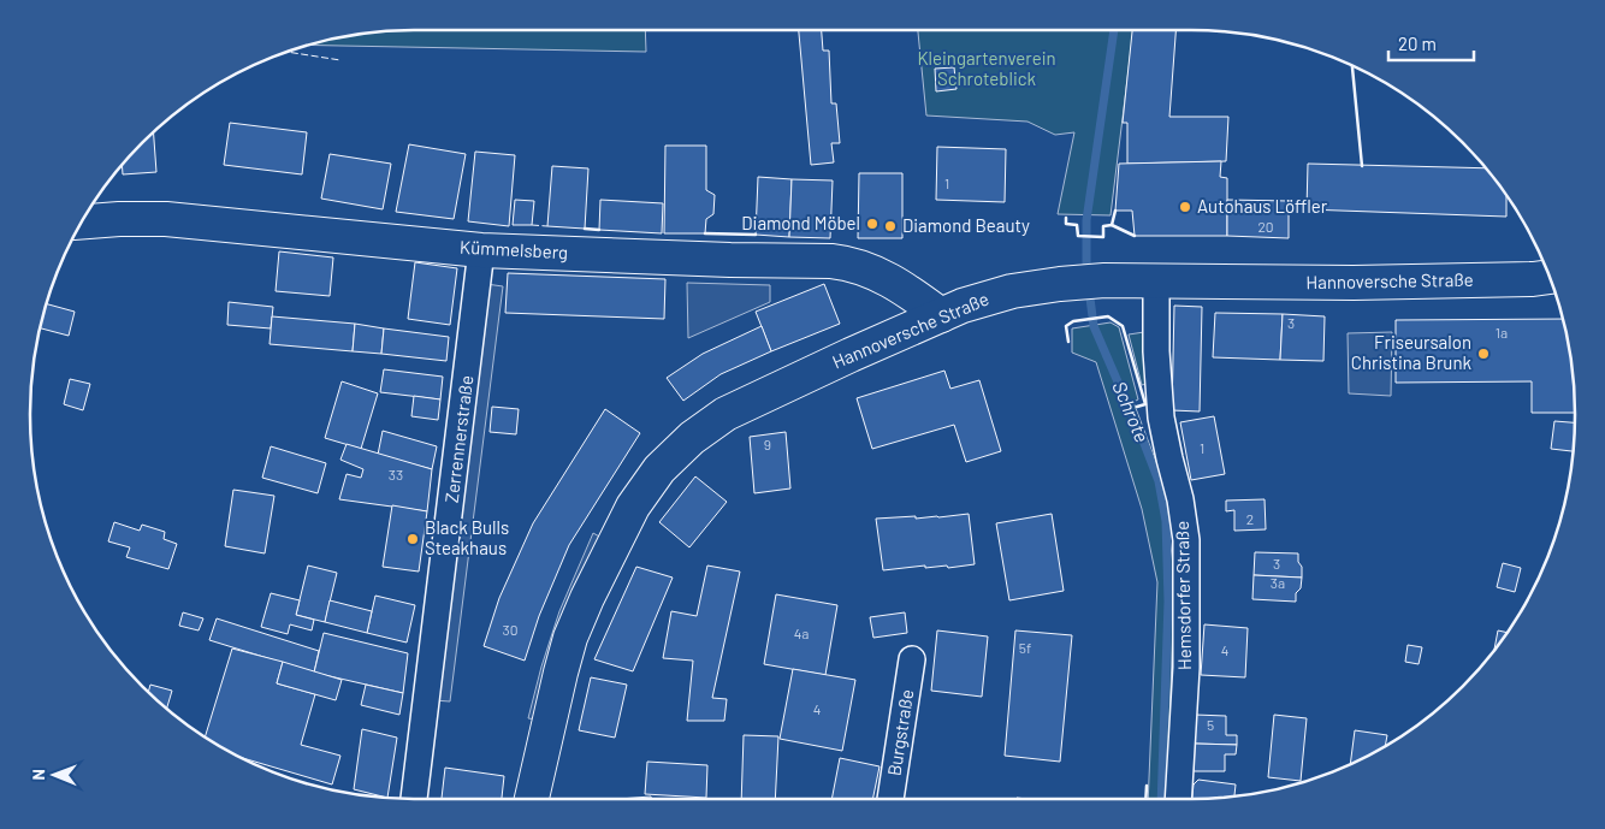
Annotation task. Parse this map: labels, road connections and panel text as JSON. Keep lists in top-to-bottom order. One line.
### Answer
{"streets":{"main road":["Kümmelsberg","Hannoversche Straße"],"street":["Zerrennerstraße","Hemsdorfer Straße","Burgstraße"]},"crossings":[["Kümmelsberg","Hannoversche Straße"],["Kümmelsberg","Zerrennerstraße"],["Hannoversche Straße","Hemsdorfer Straße"]],"water":["Schrote"],"parks":["Kleingartenverein Schroteblick"],"places":["Autohaus Löffler","Diamond Möbel","Diamond Beauty","Friseursalon Christina Brunk","Black Bulls Steakhaus"],"house_numbers":["1","20","3","1a","9","1","33","2","3","3a","30","4a","5f","4","4","5"],"scale_bar":"20 m","north":"left"}
